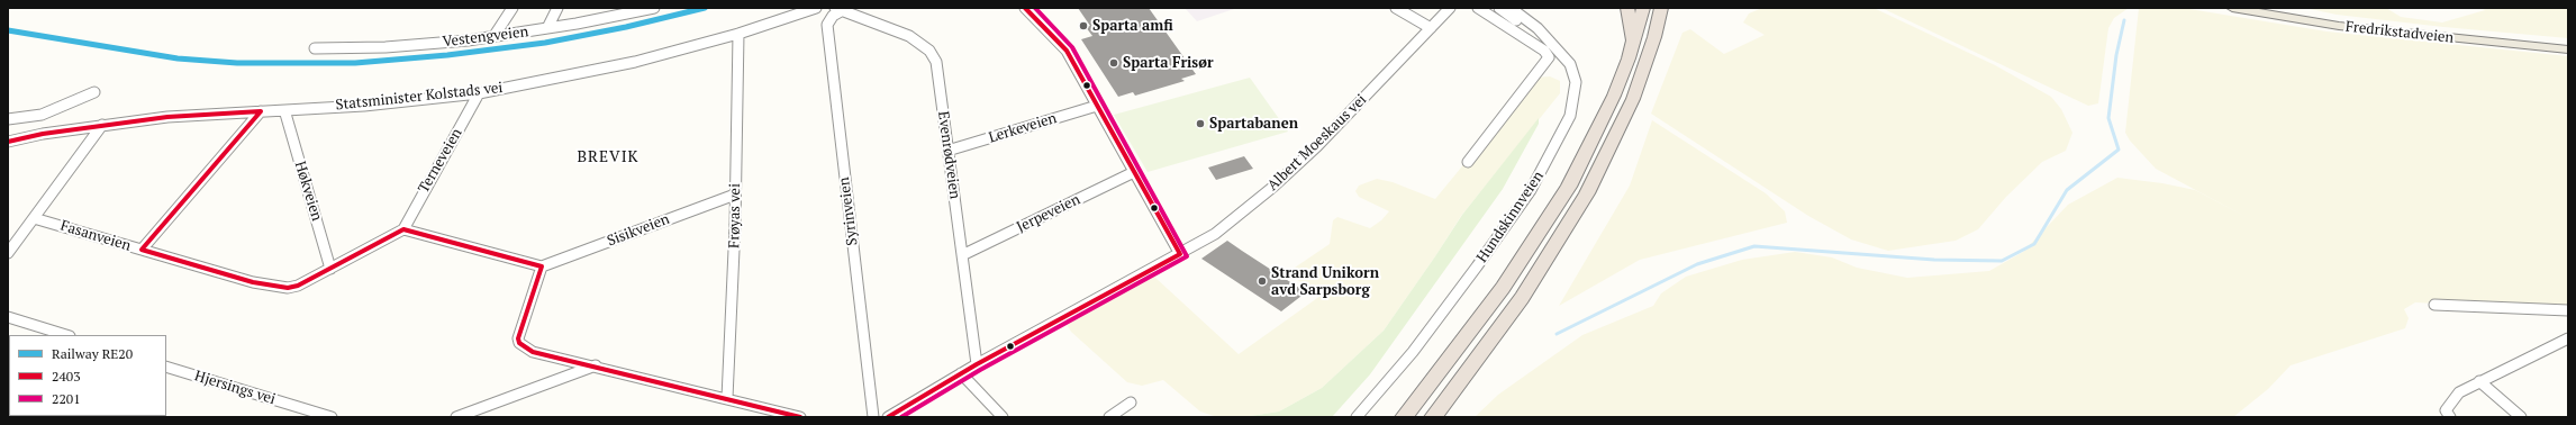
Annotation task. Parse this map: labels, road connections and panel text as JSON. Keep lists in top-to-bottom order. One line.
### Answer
{"streets":{"main road":["Fredrikstadveien"],"street":["Vestengveien","Statsminister Kolstads vei","Lerkeveien","Albert Moeskaus vei","Evenrødveien","Terneveien","Høkveien","Syrinveien","Jerpeveien","Frøyas vei","Hundskinnveien","Sisikveien","Fasanveien","Hjersings vei"]},"crossings":[["Statsminister Kolstads vei","Terneveien"],["Statsminister Kolstads vei","Frøyas vei"],["Lerkeveien","Evenrødveien"],["Albert Moeskaus vei","Evenrødveien"],["Evenrødveien","Syrinveien"],["Evenrødveien","Jerpeveien"],["Terneveien","Fasanveien"],["Høkveien","Fasanveien"],["Frøyas vei","Sisikveien"]],"districts":["BREVIK"],"places":["Sparta amfi","Sparta Frisør","Spartabanen","Strand Unikorn avd Sarpsborg"],"lines":["rail line RE20","transit line 2403","transit line 2201"],"legend":["Railway RE20","2403","2201"]}
